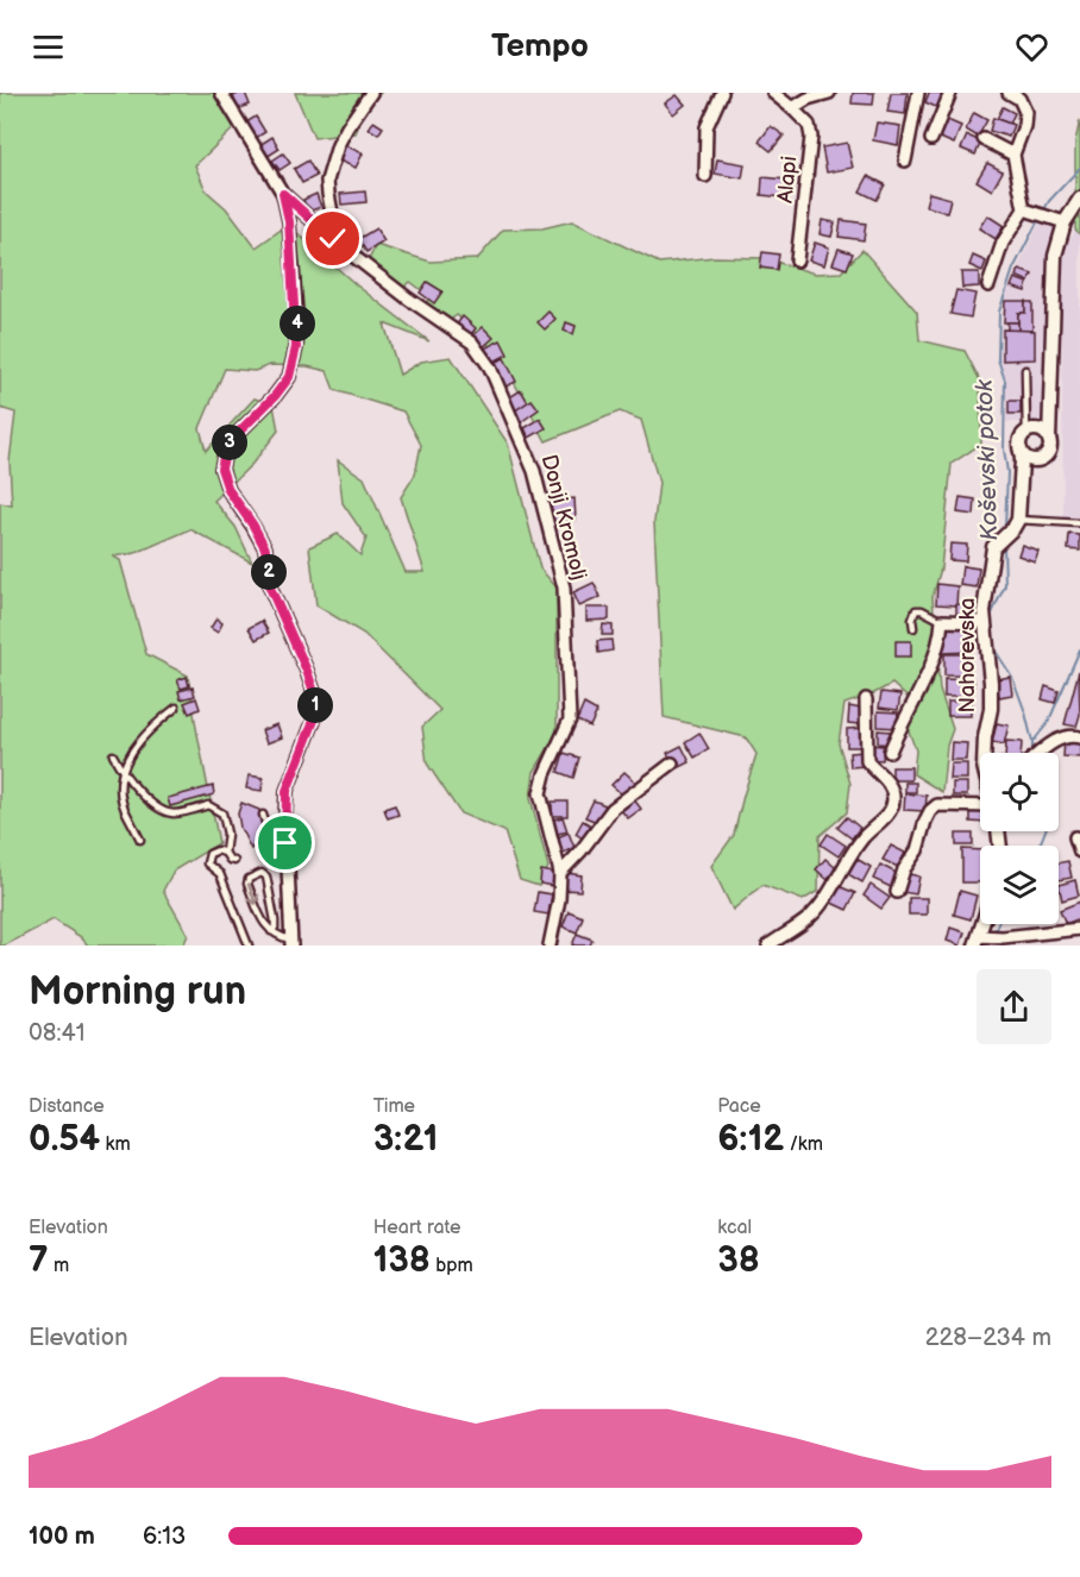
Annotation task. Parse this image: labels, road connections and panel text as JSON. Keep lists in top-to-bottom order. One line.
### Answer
{"streets":{"street":["Alapi","Donji Kromolj","Nahorevska"]},"water":["Koševski potok"],"page":{"header":"Tempo","pins":["4","3","2","1"],"heading":["Morning run","08:41"],"stats":[["Distance","0.54 km"],["Time","3:21"],["Pace","6:12 /km"],["Elevation","7 m"],["Heart rate","138 bpm"],["kcal","38"]],"chart":["Elevation","228–234 m"],"list":[{"name":"100 m","note":"6:13"}]}}
